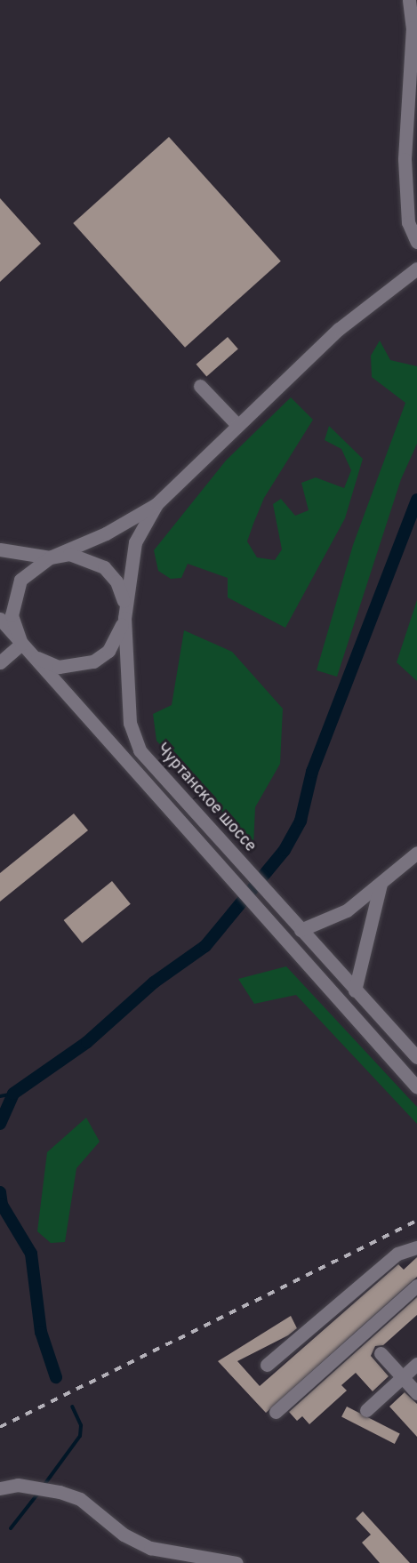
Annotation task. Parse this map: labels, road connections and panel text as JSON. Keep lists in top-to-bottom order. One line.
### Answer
{"streets":{"street":["Чуртанское шоссе"]}}
